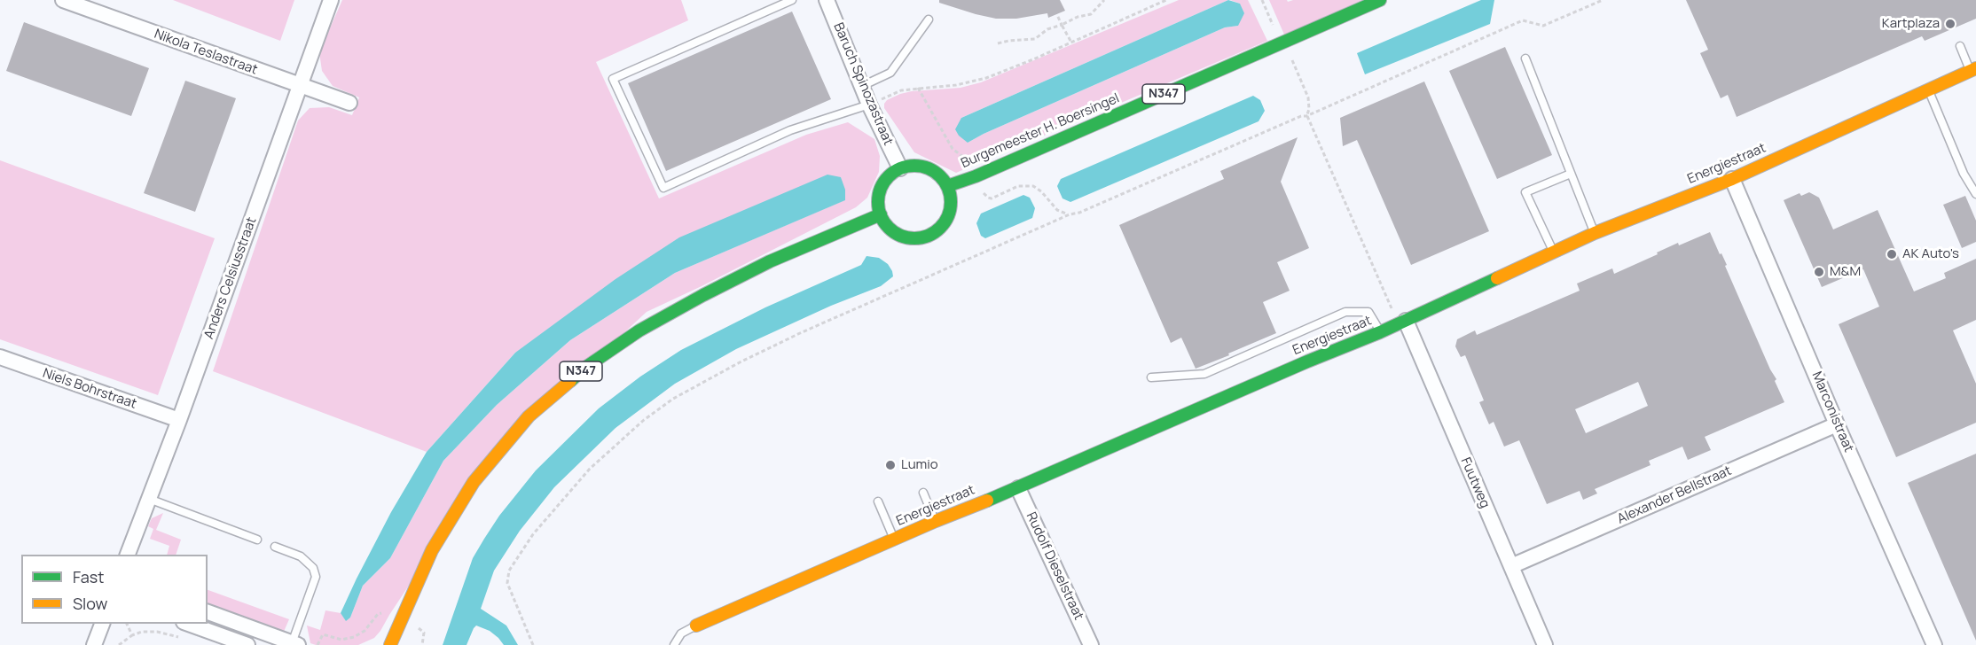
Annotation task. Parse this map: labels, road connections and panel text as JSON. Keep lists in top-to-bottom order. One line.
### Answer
{"streets":{"street":["Nikola Teslastraat","Baruch Spinozastraat","N347","Burgemeester H. Boersingel","Energiestraat","Anders Celsiusstraat","Niels Bohrstraat","Marconistraat","Fuutweg","Alexander Bellstraat","Rudolf Dieselstraat"]},"crossings":[["Nikola Teslastraat","Anders Celsiusstraat"],["Baruch Spinozastraat","N347"],["Baruch Spinozastraat","Burgemeester H. Boersingel"],["N347","Burgemeester H. Boersingel"],["Energiestraat","Marconistraat"],["Energiestraat","Fuutweg"],["Energiestraat","Rudolf Dieselstraat"],["Anders Celsiusstraat","Niels Bohrstraat"],["Marconistraat","Alexander Bellstraat"],["Fuutweg","Alexander Bellstraat"]],"places":["Kartplaza","AK Auto's","M&M","Lumio"],"legend":["Fast","Slow"]}
